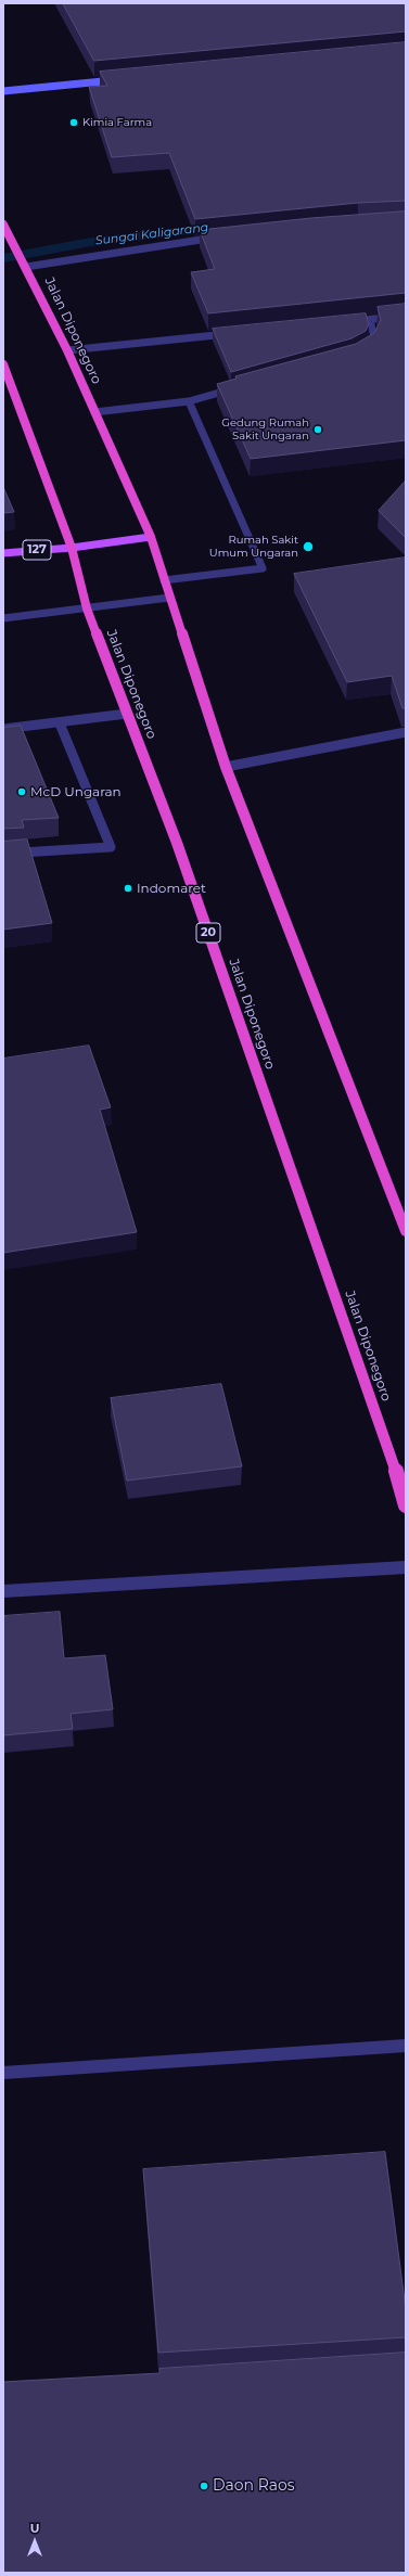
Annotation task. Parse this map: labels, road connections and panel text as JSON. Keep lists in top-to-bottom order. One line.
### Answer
{"streets":{"highway":["Jalan Diponegoro","20"],"main road":["127"]},"crossings":[["Jalan Diponegoro","127"]],"water":["Sungai Kaligarang"],"places":["Kimia Farma","Gedung Rumah Sakit Ungaran","Rumah Sakit Umum Ungaran","McD Ungaran","Indomaret","Daon Raos"],"north":"top"}
